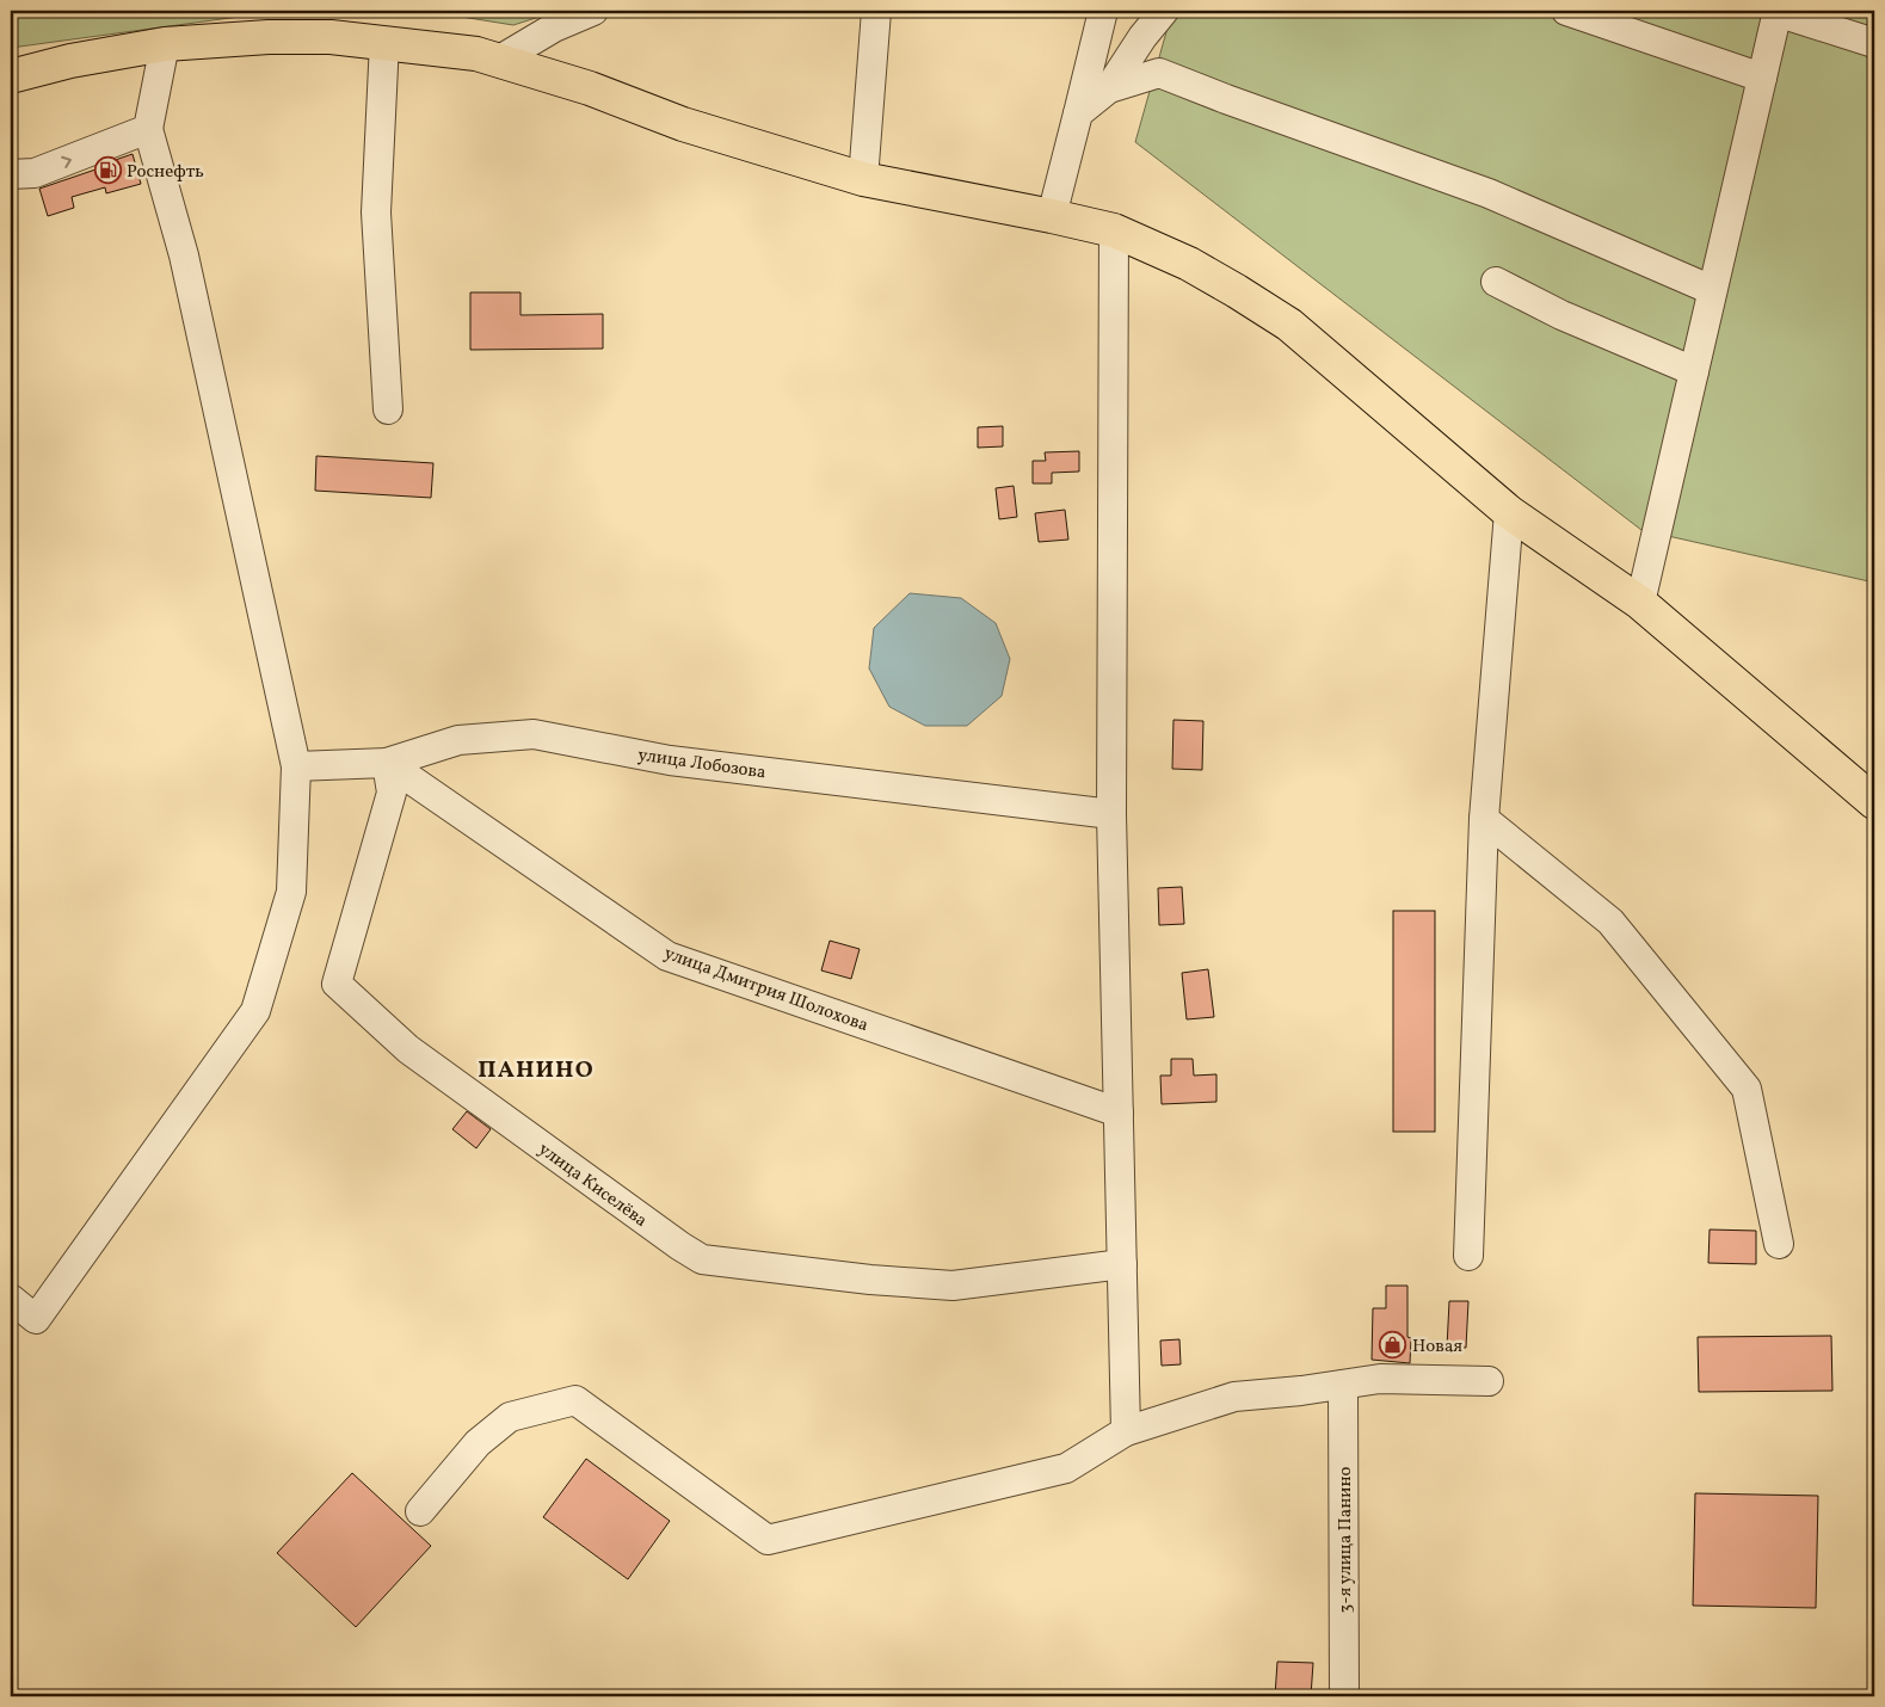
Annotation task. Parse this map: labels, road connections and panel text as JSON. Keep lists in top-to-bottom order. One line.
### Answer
{"streets":{"street":["улица Лобозова","улица Дмитрия Шолохова","улица Киселёва","3-я улица Панино"]},"crossings":[["улица Лобозова","улица Дмитрия Шолохова"],["улица Лобозова","улица Киселёва"],["улица Дмитрия Шолохова","улица Киселёва"]],"districts":["ПАНИНО"],"places":{"fuel station":["Роснефть"],"shop":["Новая"]}}
